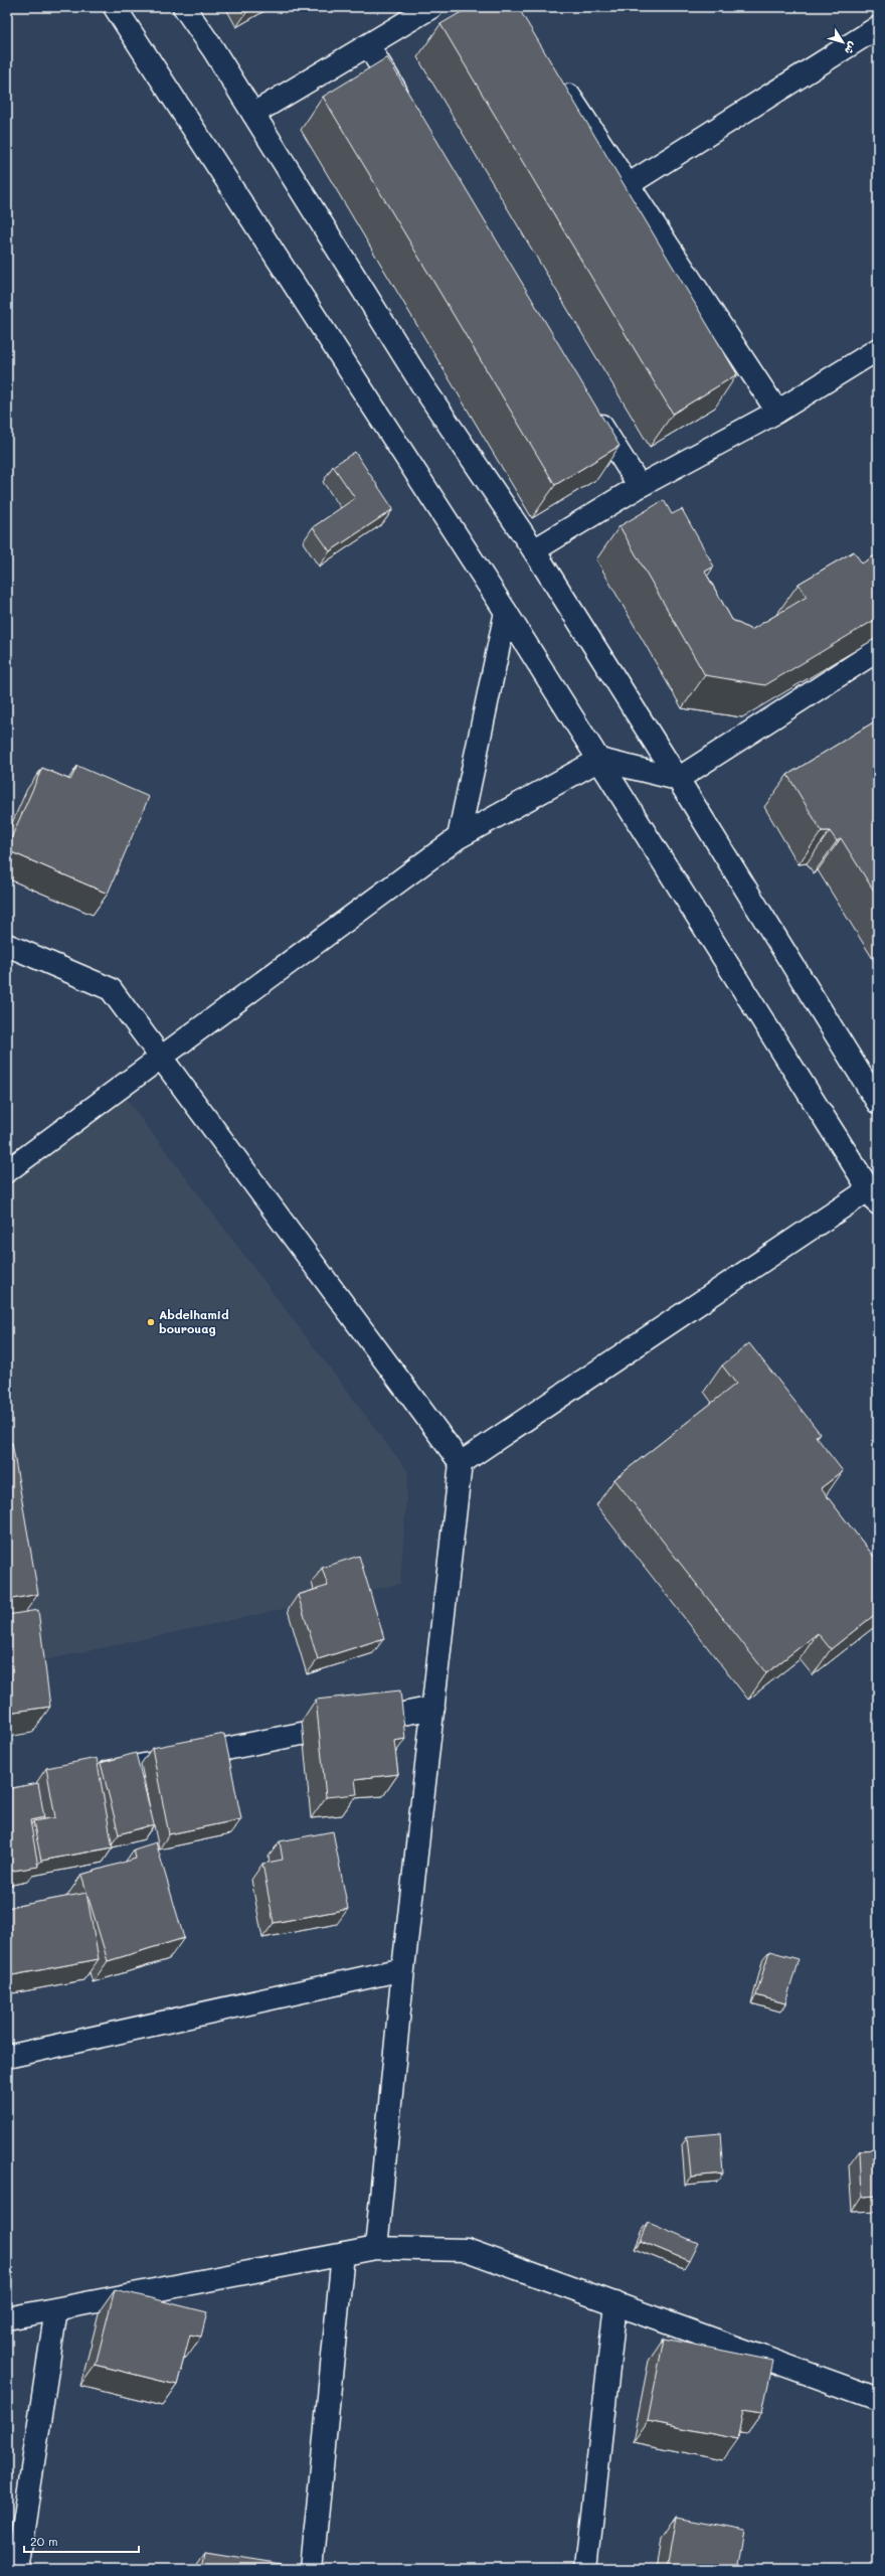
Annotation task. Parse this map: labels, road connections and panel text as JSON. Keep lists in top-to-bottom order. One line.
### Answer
{"places":["Abdelhamid bourouag"],"scale_bar":"20 m","north":"bottom right"}
